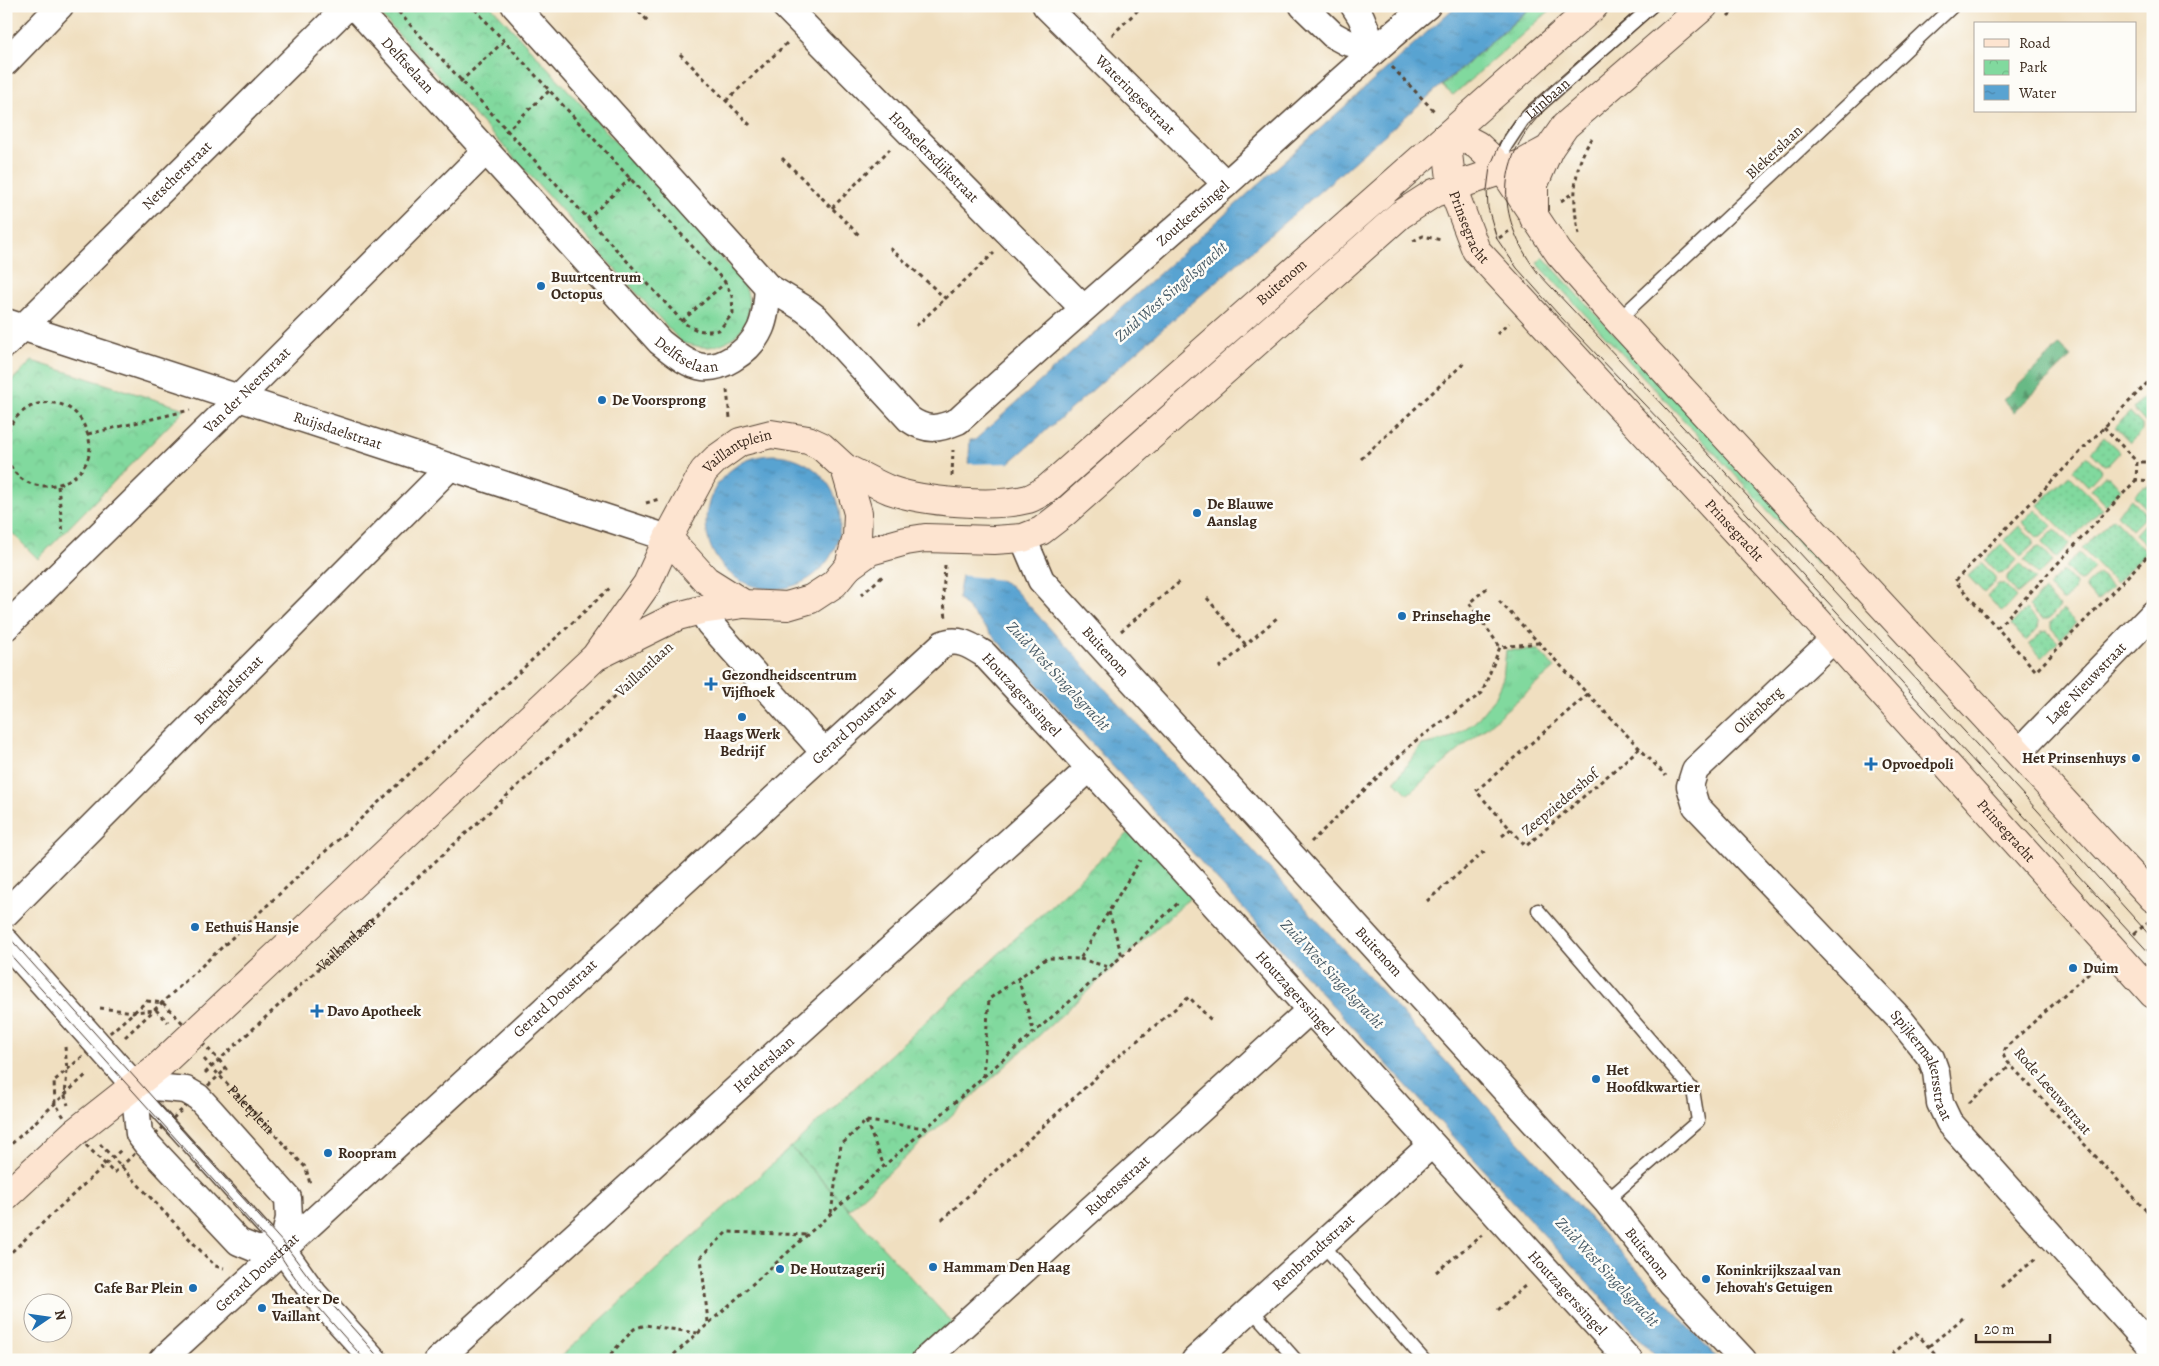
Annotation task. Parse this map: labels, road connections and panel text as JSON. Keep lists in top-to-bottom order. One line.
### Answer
{"streets":{"main road":["Prinsegracht","Buitenom","Vaillantplein","Vaillantlaan"],"street":["Delftselaan","Wateringsestraat","Honselersdijkstraat","Netscherstraat","Zoutkeetsingel","Van der Neerstraat","Ruijsdaelstraat","Lage Nieuwstraat","Brueghelstraat","Houtzagerssingel","Oliënberg","Gerard Doustraat","Herderslaan","Spijkermakersstraat","Paletplein","Rubensstraat","Rembrandtstraat"],"lane":["Lijnbaan","Blekerslaan"],"path":["Zeepziedershof","Rode Leeuwstraat"]},"crossings":[["Delftselaan","Zoutkeetsingel"],["Delftselaan","Van der Neerstraat"],["Wateringsestraat","Zoutkeetsingel"],["Lijnbaan","Buitenom"],["Honselersdijkstraat","Zoutkeetsingel"],["Netscherstraat","Ruijsdaelstraat"],["Prinsegracht","Buitenom"],["Prinsegracht","Oliënberg"],["Buitenom","Ruijsdaelstraat"],["Buitenom","Vaillantplein"],["Buitenom","Vaillantlaan"],["Van der Neerstraat","Ruijsdaelstraat"],["Ruijsdaelstraat","Vaillantplein"],["Ruijsdaelstraat","Vaillantlaan"],["Ruijsdaelstraat","Brueghelstraat"],["Vaillantplein","Vaillantlaan"],["Vaillantlaan","Paletplein"],["Houtzagerssingel","Gerard Doustraat"],["Houtzagerssingel","Herderslaan"],["Houtzagerssingel","Rubensstraat"],["Houtzagerssingel","Rembrandtstraat"],["Oliënberg","Spijkermakersstraat"],["Gerard Doustraat","Paletplein"]],"water":["Zuid West Singelsgracht"],"places":{"other":["Buurtcentrum Octopus","De Voorsprong","De Blauwe Aanslag","Prinsehaghe","Haags Werk Bedrijf","Het Prinsenhuys","Eethuis Hansje","Duim","Het Hoofdkwartier","Roopram","Hammam Den Haag","De Houtzagerij","Koninkrijkszaal van Jehovah's Getuigen","Cafe Bar Plein","Theater De Vaillant"],"health":["Gezondheidscentrum Vijfhoek","Opvoedpoli","Davo Apotheek"]},"legend":["Road","Park","Water"],"scale_bar":"20 m","north":"right"}
